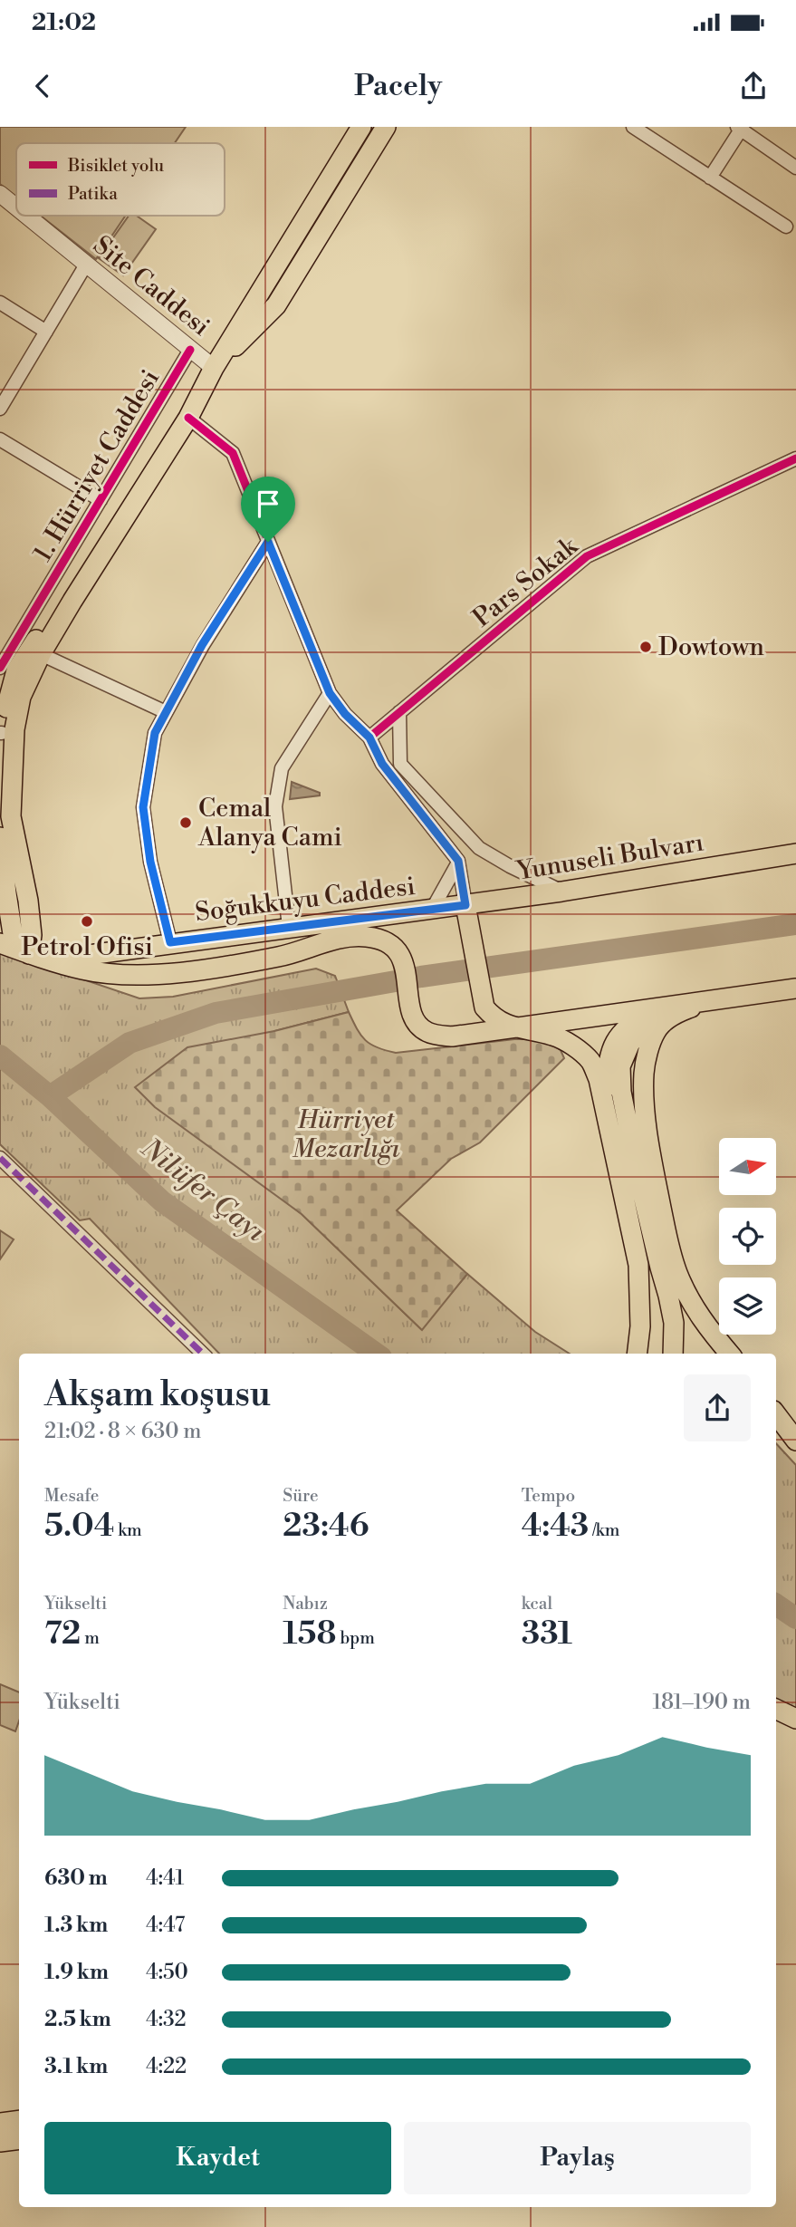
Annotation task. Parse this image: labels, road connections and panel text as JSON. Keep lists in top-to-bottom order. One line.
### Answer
{"streets":{"main road":["1. Hürriyet Caddesi","Yunuseli Bulvarı","Soğukkuyu Caddesi"],"street":["Site Caddesi","Pars Sokak"]},"crossings":[["Site Caddesi","1. Hürriyet Caddesi"],["1. Hürriyet Caddesi","Soğukkuyu Caddesi"],["Yunuseli Bulvarı","Soğukkuyu Caddesi"]],"water":["Nilüfer Çayı"],"parks":["Hürriyet Mezarlığı"],"places":["Dowtown","Cemal Alanya Cami","Petrol Ofisi"],"legend":["Bisiklet yolu","Patika"],"north":"right","page":{"status":"21:02","header":"Pacely","heading":["Akşam koşusu","21:02 · 8 × 630 m"],"stats":[["Mesafe","5.04 km"],["Süre","23:46"],["Tempo","4:43 /km"],["Yükselti","72 m"],["Nabız","158 bpm"],["kcal","331"]],"chart":["Yükselti","181–190 m"],"list":[{"name":"630 m","note":"4:41"},{"name":"1.3 km","note":"4:47"},{"name":"1.9 km","note":"4:50"},{"name":"2.5 km","note":"4:32"},{"name":"3.1 km","note":"4:22"}],"buttons":["Kaydet","Paylaş"]}}
